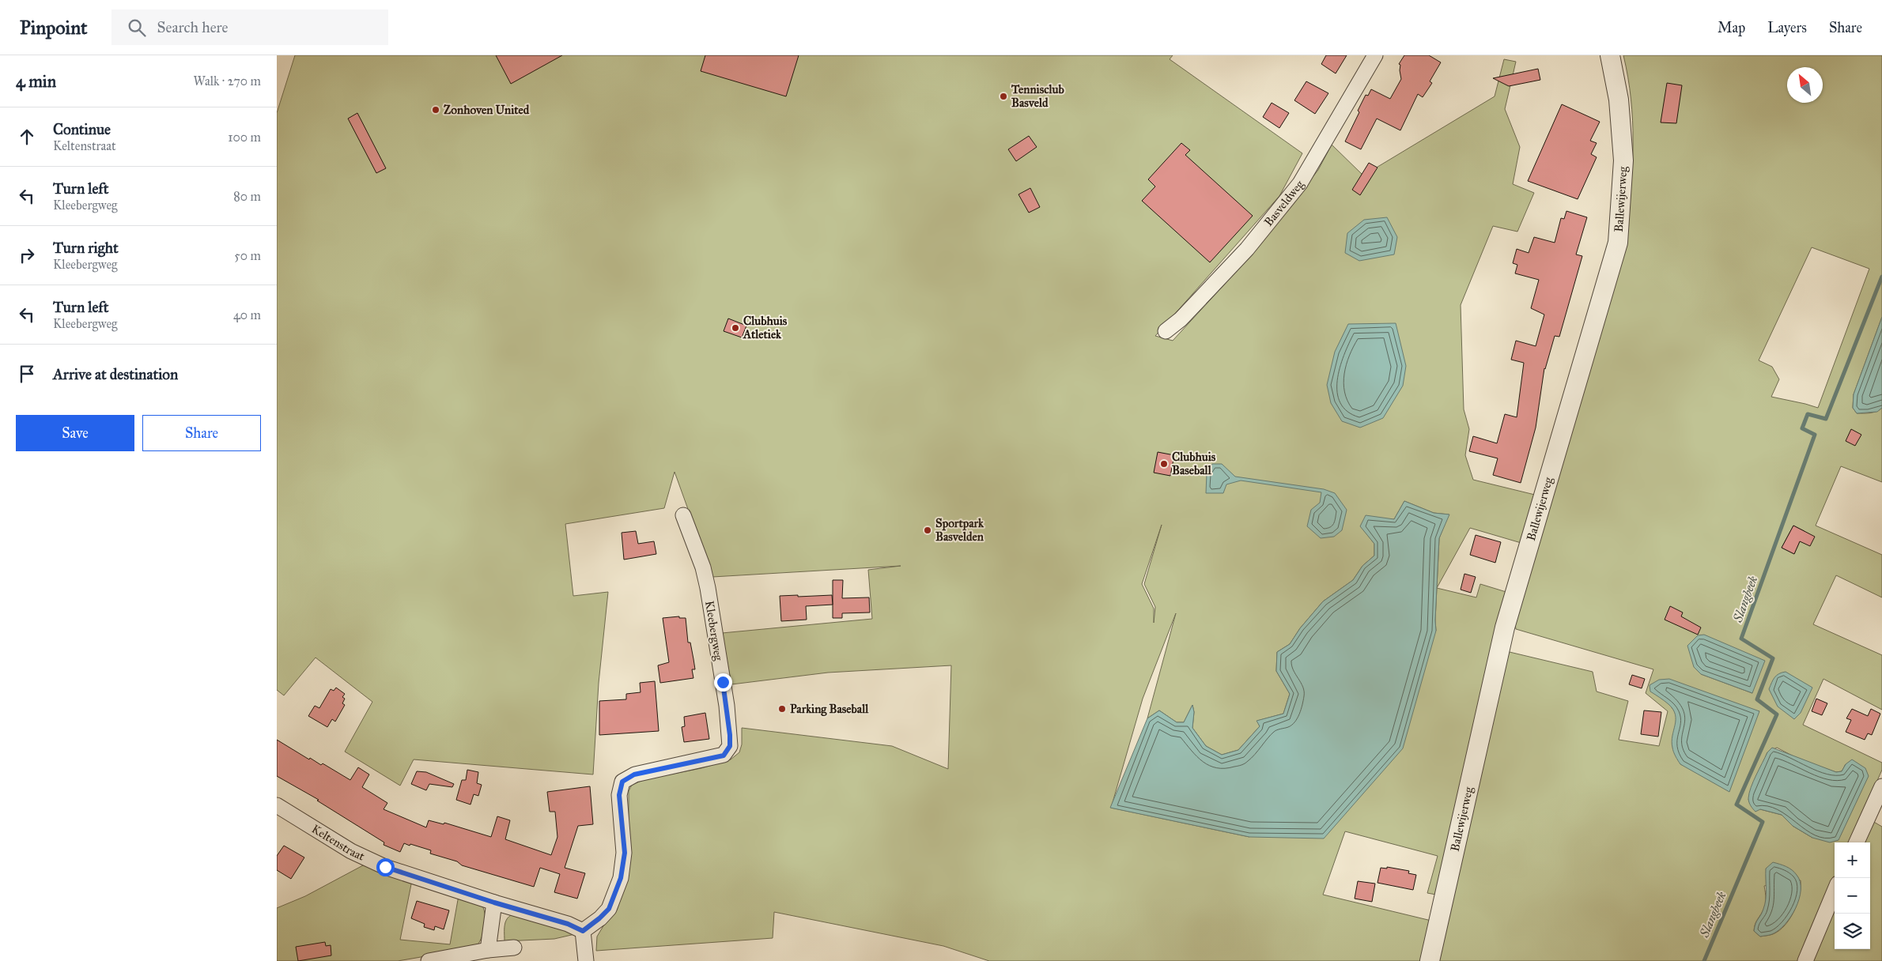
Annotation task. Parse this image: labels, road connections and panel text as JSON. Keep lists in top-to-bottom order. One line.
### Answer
{"streets":{"street":["Ballewijerweg","Basveldweg","Kleebergweg","Keltenstraat"]},"crossings":[["Kleebergweg","Keltenstraat"]],"water":["Slangbeek"],"places":["Tennisclub Basveld","Zonhoven United","Clubhuis Atletiek","Clubhuis Baseball","Sportpark Basvelden","Parking Baseball"],"north":"top left","page":{"header":"Pinpoint","search":"Search here","nav":["Map","Layers","Share"],"heading":["4 min","Walk · 270 m"],"list":[["Continue","Keltenstraat","100 m"],["Turn left","Kleebergweg","80 m"],["Turn right","Kleebergweg","50 m"],["Turn left","Kleebergweg","40 m"],"Arrive at destination"],"buttons":["Save","Share"],"map_buttons":["+","−"]}}
